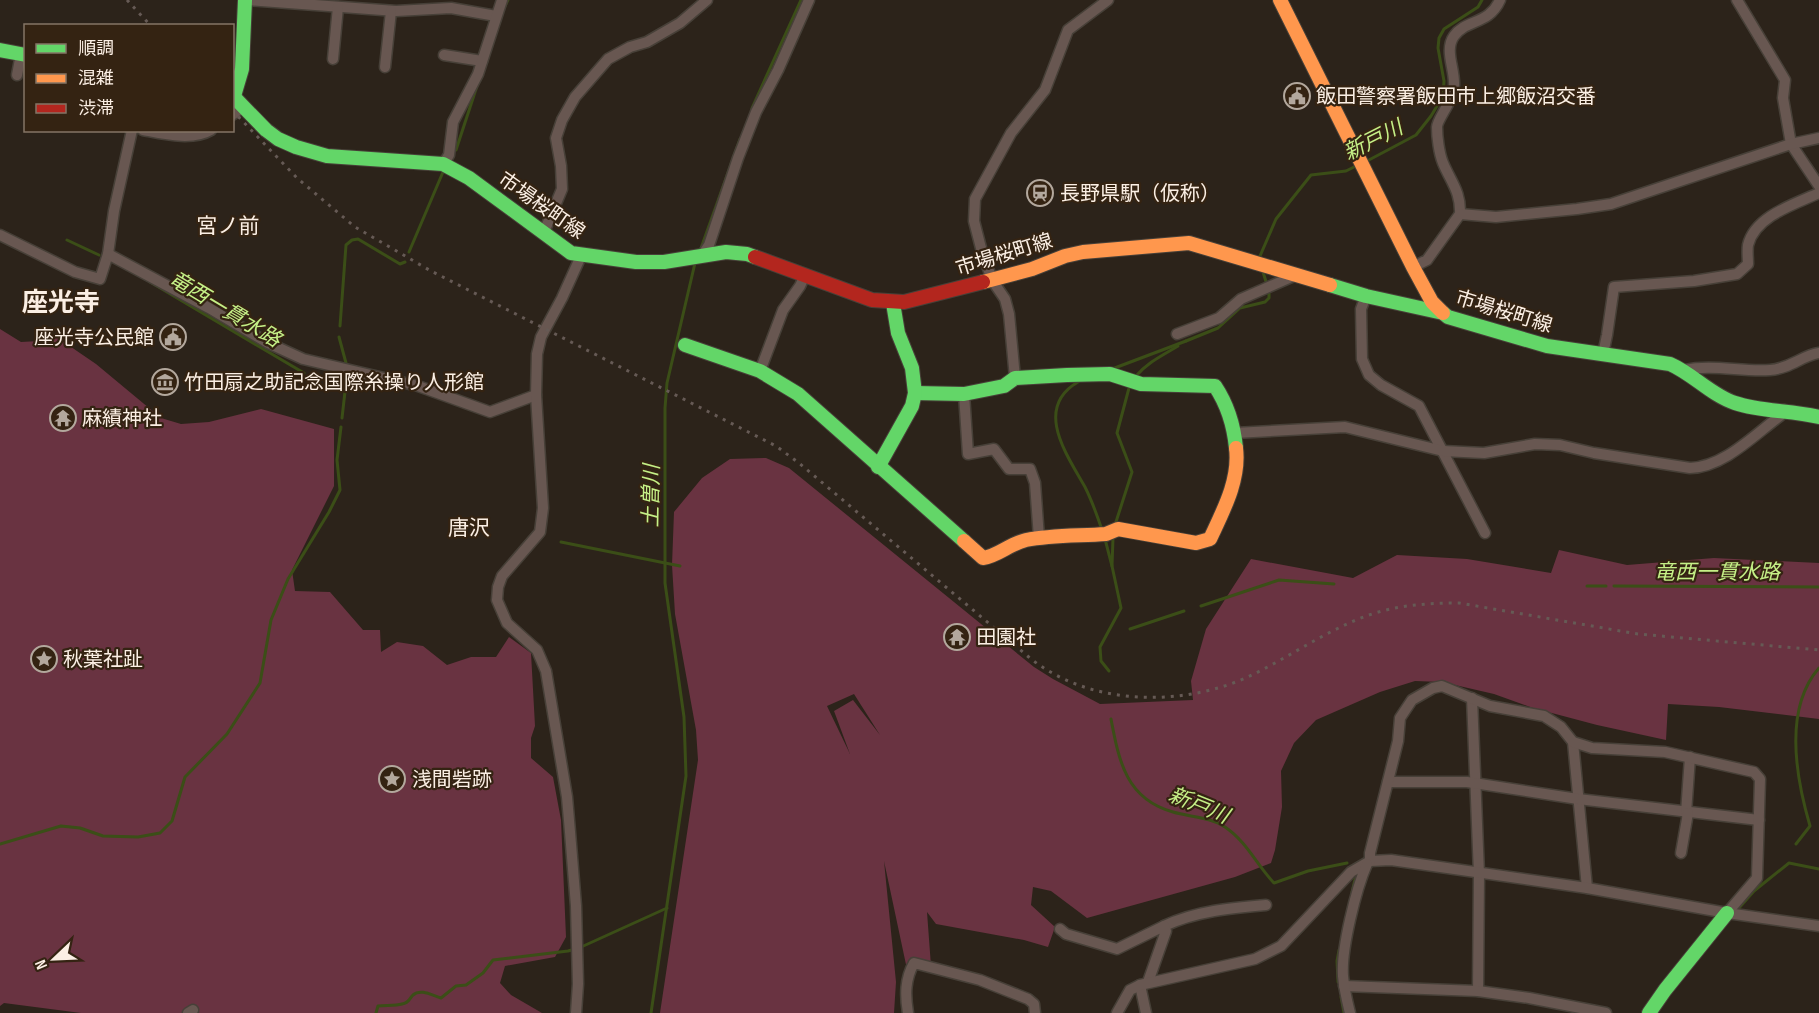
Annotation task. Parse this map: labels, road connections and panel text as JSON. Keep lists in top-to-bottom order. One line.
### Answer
{"streets":{"street":["市場桜町線"]},"districts":["宮ノ前","座光寺","唐沢"],"water":["新戸川","竜西一貫水路","土曽川"],"places":{"public building":["飯田警察署飯田市上郷飯沼交番","座光寺公民館"],"station":["長野県駅（仮称）"],"museum":["竹田扇之助記念国際糸操り人形館"],"temple":["麻績神社","田園社"],"place":["秋葉社趾","浅間砦跡"]},"legend":["順調","混雑","渋滞"],"north":"bottom left"}
